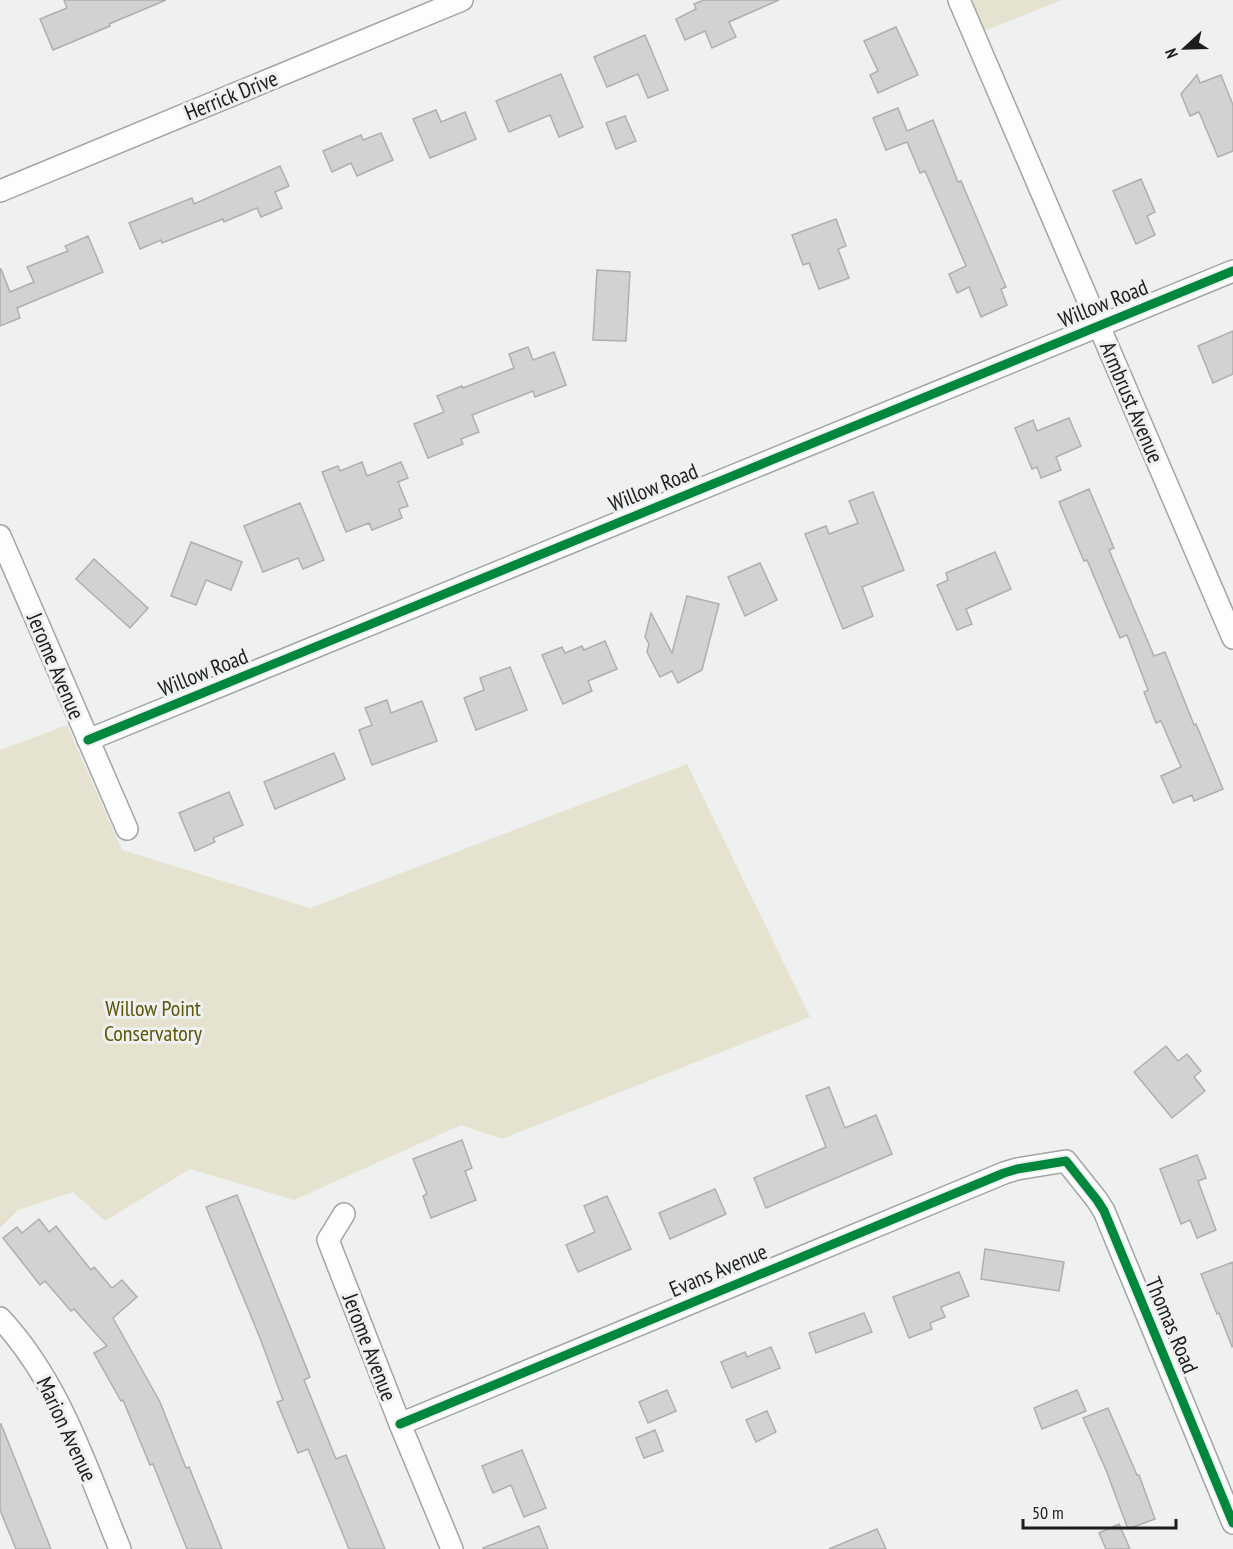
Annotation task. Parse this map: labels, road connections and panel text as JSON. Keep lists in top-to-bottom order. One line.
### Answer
{"streets":{"street":["Herrick Drive","Willow Road","Armbrust Avenue","Jerome Avenue","Evans Avenue","Thomas Road","Marion Avenue"]},"crossings":[["Willow Road","Armbrust Avenue"],["Willow Road","Jerome Avenue"],["Jerome Avenue","Evans Avenue"],["Evans Avenue","Thomas Road"]],"parks":["Willow Point Conservatory"],"scale_bar":"50 m","north":"left"}
